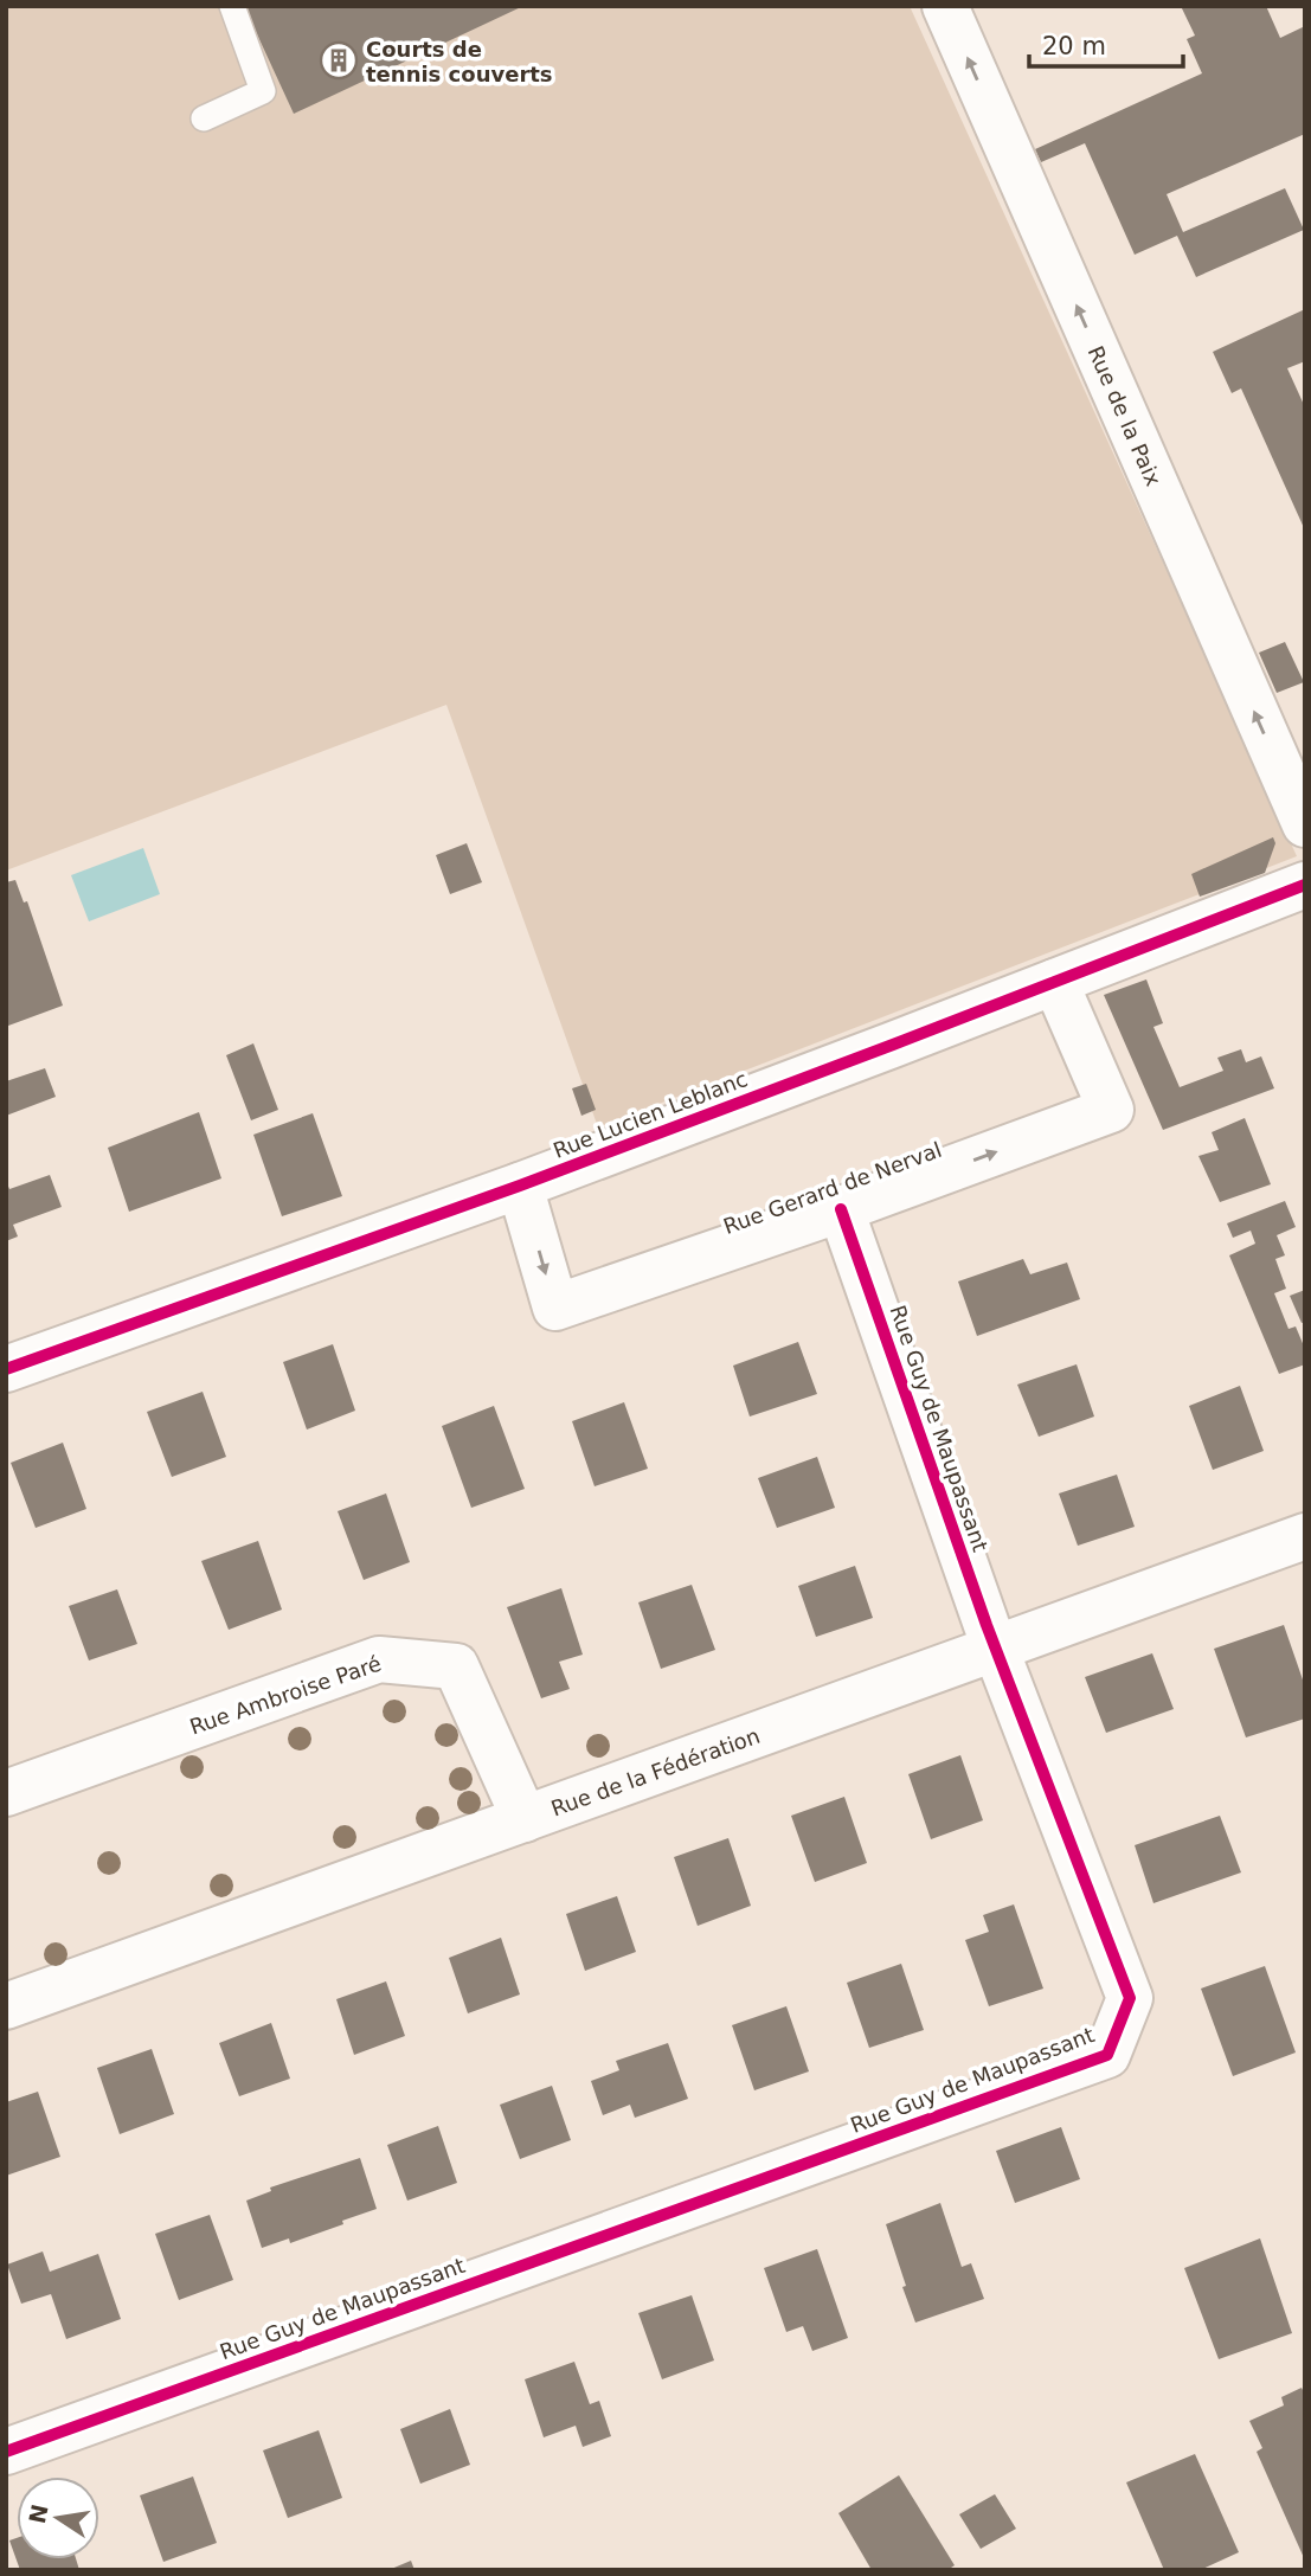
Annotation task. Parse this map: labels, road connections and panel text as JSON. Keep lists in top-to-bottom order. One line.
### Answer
{"streets":{"street":["Rue de la Paix","Rue Lucien Leblanc","Rue Gerard de Nerval","Rue Guy de Maupassant","Rue Ambroise Paré","Rue de la Fédération"]},"crossings":[["Rue Lucien Leblanc","Rue Gerard de Nerval"],["Rue Gerard de Nerval","Rue Guy de Maupassant"],["Rue Guy de Maupassant","Rue de la Fédération"],["Rue Ambroise Paré","Rue de la Fédération"]],"one_way":["Rue de la Paix"],"places":{"building":["Courts de tennis couverts"]},"scale_bar":"20 m","north":"left"}
